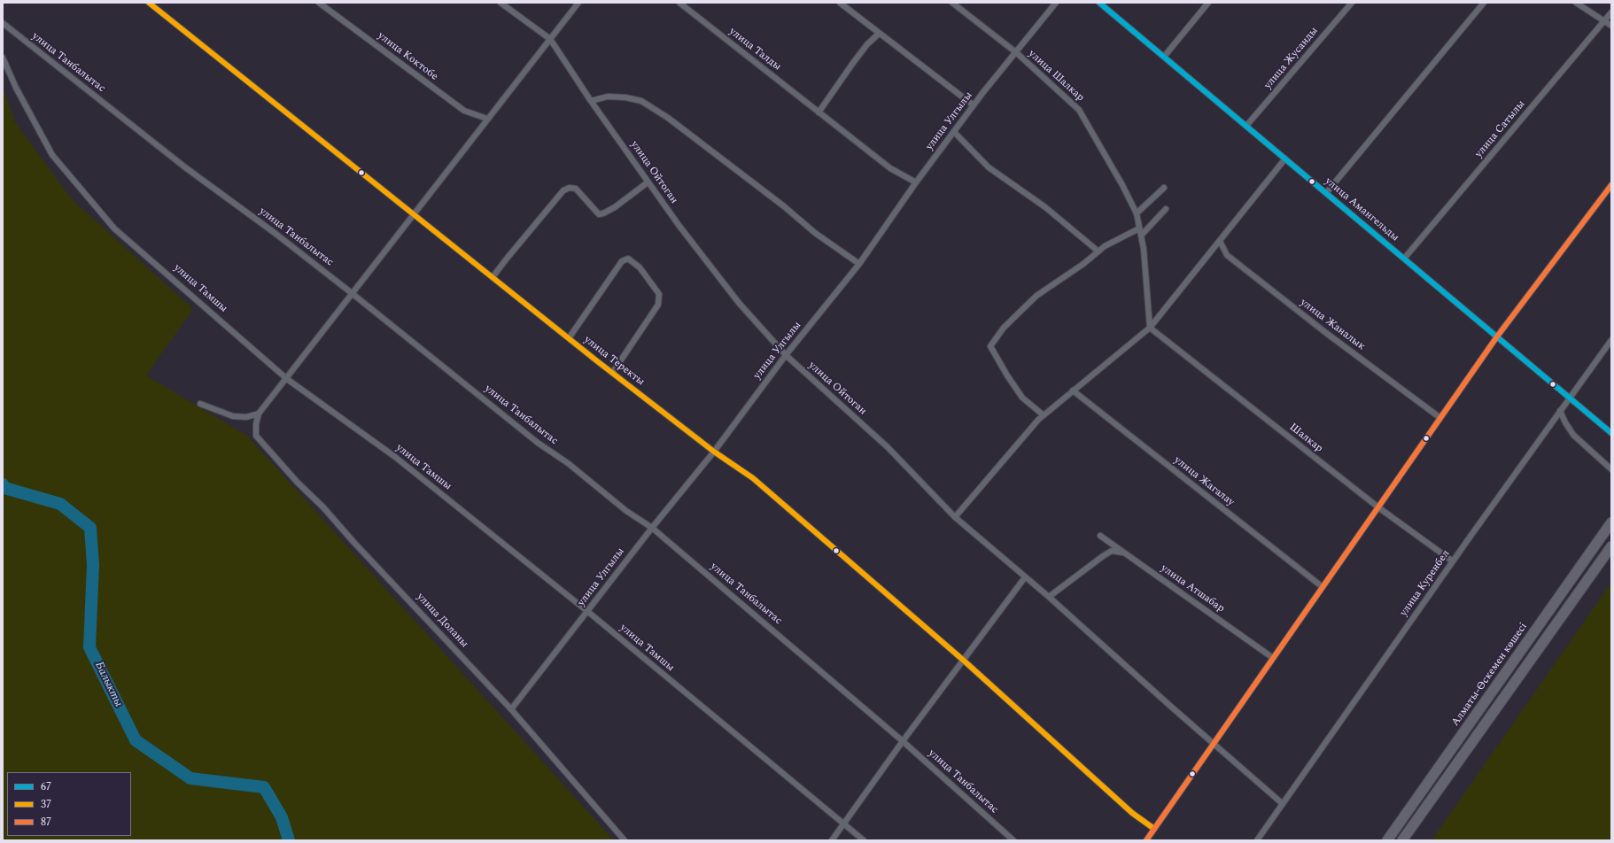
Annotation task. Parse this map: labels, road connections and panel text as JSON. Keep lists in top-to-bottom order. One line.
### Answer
{"streets":{"highway":["Алматы-Өскемен көшесі"],"street":["улица Талды","улица Коктобе","улица Жусанды","улица Танбалытас","улица Шалкар","улица Улгылы","улица Сатылы","улица Ойтоган","улица Амангельды","улица Тамшы","улица Жаналык","улица Теректы","Шалкар","улица Жагалау","улица Куренбел","улица Атшабар","улица Доланы"]},"crossings":[["улица Талды","улица Улгылы"],["улица Жусанды","улица Амангельды"],["улица Танбалытас","улица Улгылы"],["улица Шалкар","улица Улгылы"],["улица Шалкар","Шалкар"],["улица Улгылы","улица Ойтоган"],["улица Улгылы","улица Тамшы"],["улица Улгылы","улица Теректы"],["улица Улгылы","улица Доланы"],["улица Сатылы","улица Амангельды"],["улица Ойтоган","улица Куренбел"],["улица Амангельды","улица Куренбел"],["Шалкар","улица Куренбел"]],"water":["Балыкты"],"lines":["transit line 67","transit line 37","transit line 87"],"legend":["67","37","87"]}
